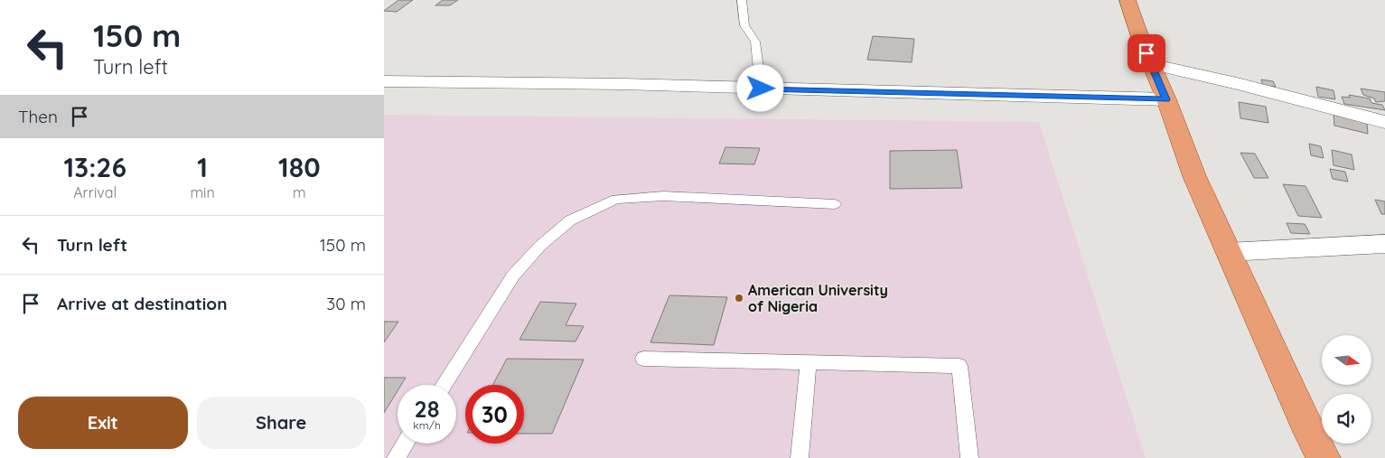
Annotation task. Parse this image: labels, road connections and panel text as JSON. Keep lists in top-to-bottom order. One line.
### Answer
{"places":["American University of Nigeria"],"north":"right","page":{"turn":["150 m","Turn left"],"then":"Then","eta":["13:26","Arrival","1","min","180","m"],"list":[{"name":"Turn left","value":"150 m"},{"name":"Arrive at destination","value":"30 m"}],"speed":"28 km/h","limit":"30","buttons":["Exit","Share"]}}
